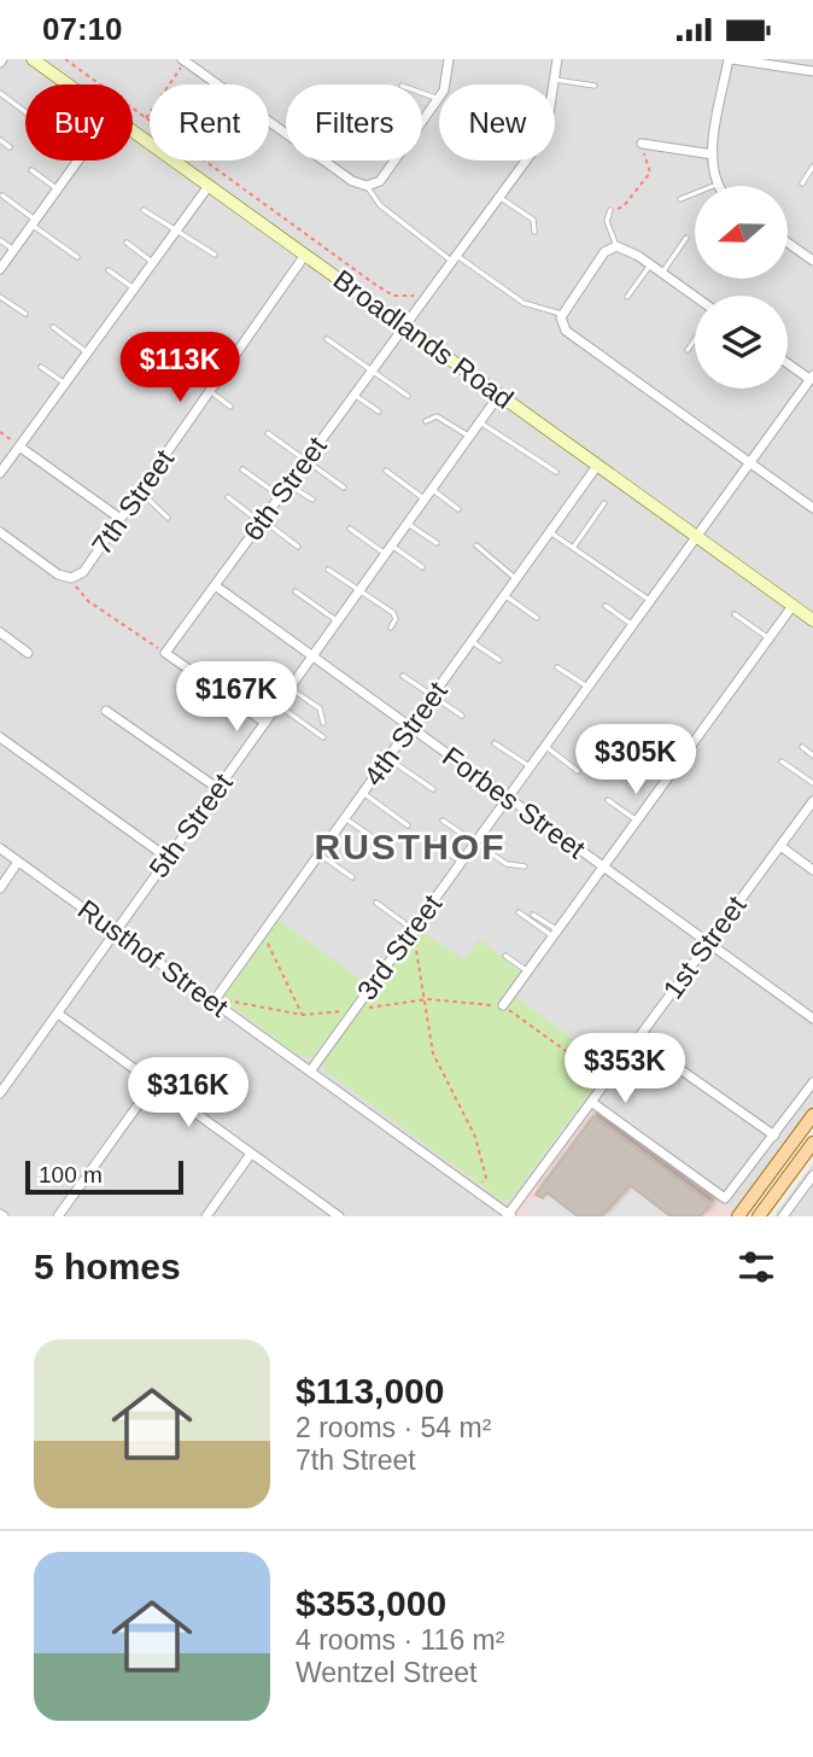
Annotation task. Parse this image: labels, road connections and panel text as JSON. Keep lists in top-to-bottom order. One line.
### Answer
{"streets":{"main road":["Broadlands Road"],"street":["6th Street","7th Street","4th Street","Forbes Street","5th Street","3rd Street","1st Street","Rusthof Street"]},"crossings":[["Broadlands Road","6th Street"],["Broadlands Road","7th Street"],["Broadlands Road","4th Street"],["Broadlands Road","5th Street"],["Broadlands Road","3rd Street"],["6th Street","Forbes Street"],["4th Street","Forbes Street"],["4th Street","Rusthof Street"],["Forbes Street","5th Street"],["Forbes Street","3rd Street"],["Forbes Street","1st Street"],["5th Street","Rusthof Street"],["3rd Street","Rusthof Street"],["1st Street","Rusthof Street"]],"districts":["RUSTHOF"],"scale_bar":"100 m","north":"left","page":{"status":"07:10","chip":["Buy","Rent","Filters","New"],"price":["$113K","$167K","$305K","$353K","$316K"],"scale":"100 m","heading":"5 homes","list":[{"name":"$113,000","note":"2 rooms · 54 m² · 7th Street"},{"name":"$353,000","note":"4 rooms · 116 m² · Wentzel Street"}]}}
